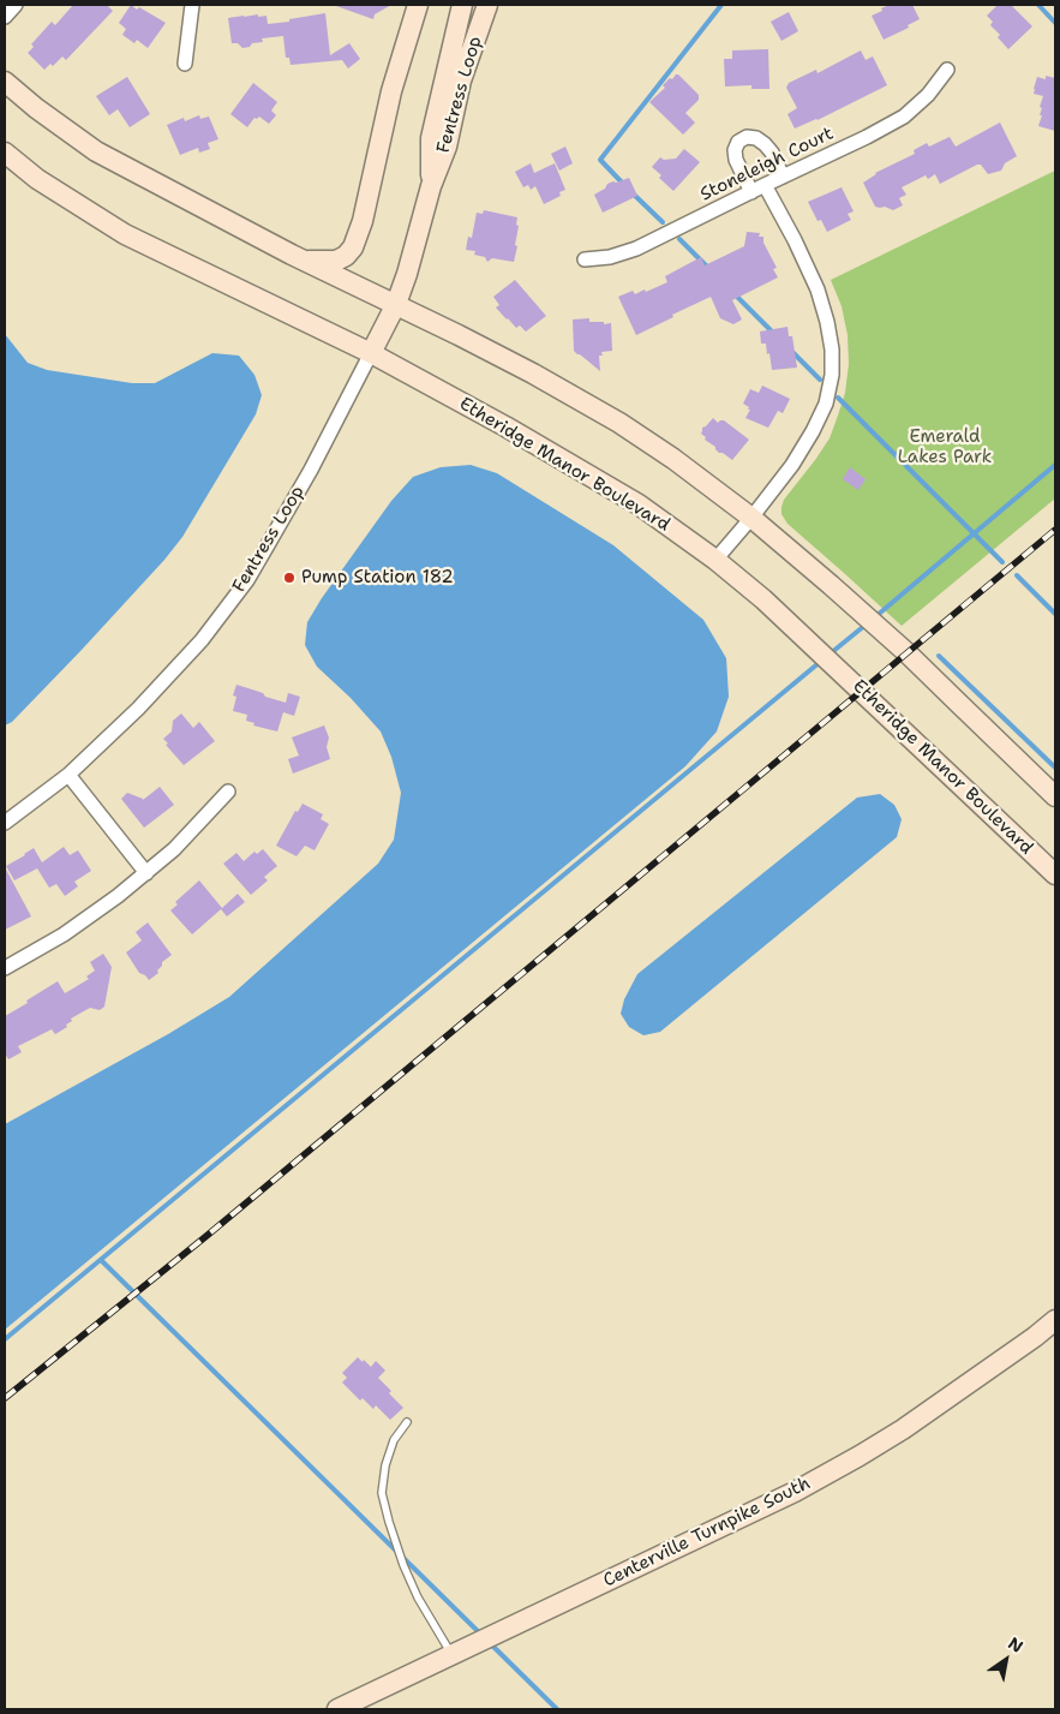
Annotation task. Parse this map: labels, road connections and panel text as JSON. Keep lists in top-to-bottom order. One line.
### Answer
{"streets":{"main road":["Fentress Loop","Etheridge Manor Boulevard","Centerville Turnpike South"],"street":["Stoneleigh Court"]},"crossings":[["Fentress Loop","Etheridge Manor Boulevard"]],"parks":["Emerald Lakes Park"],"places":["Pump Station 182"],"north":"top right"}
